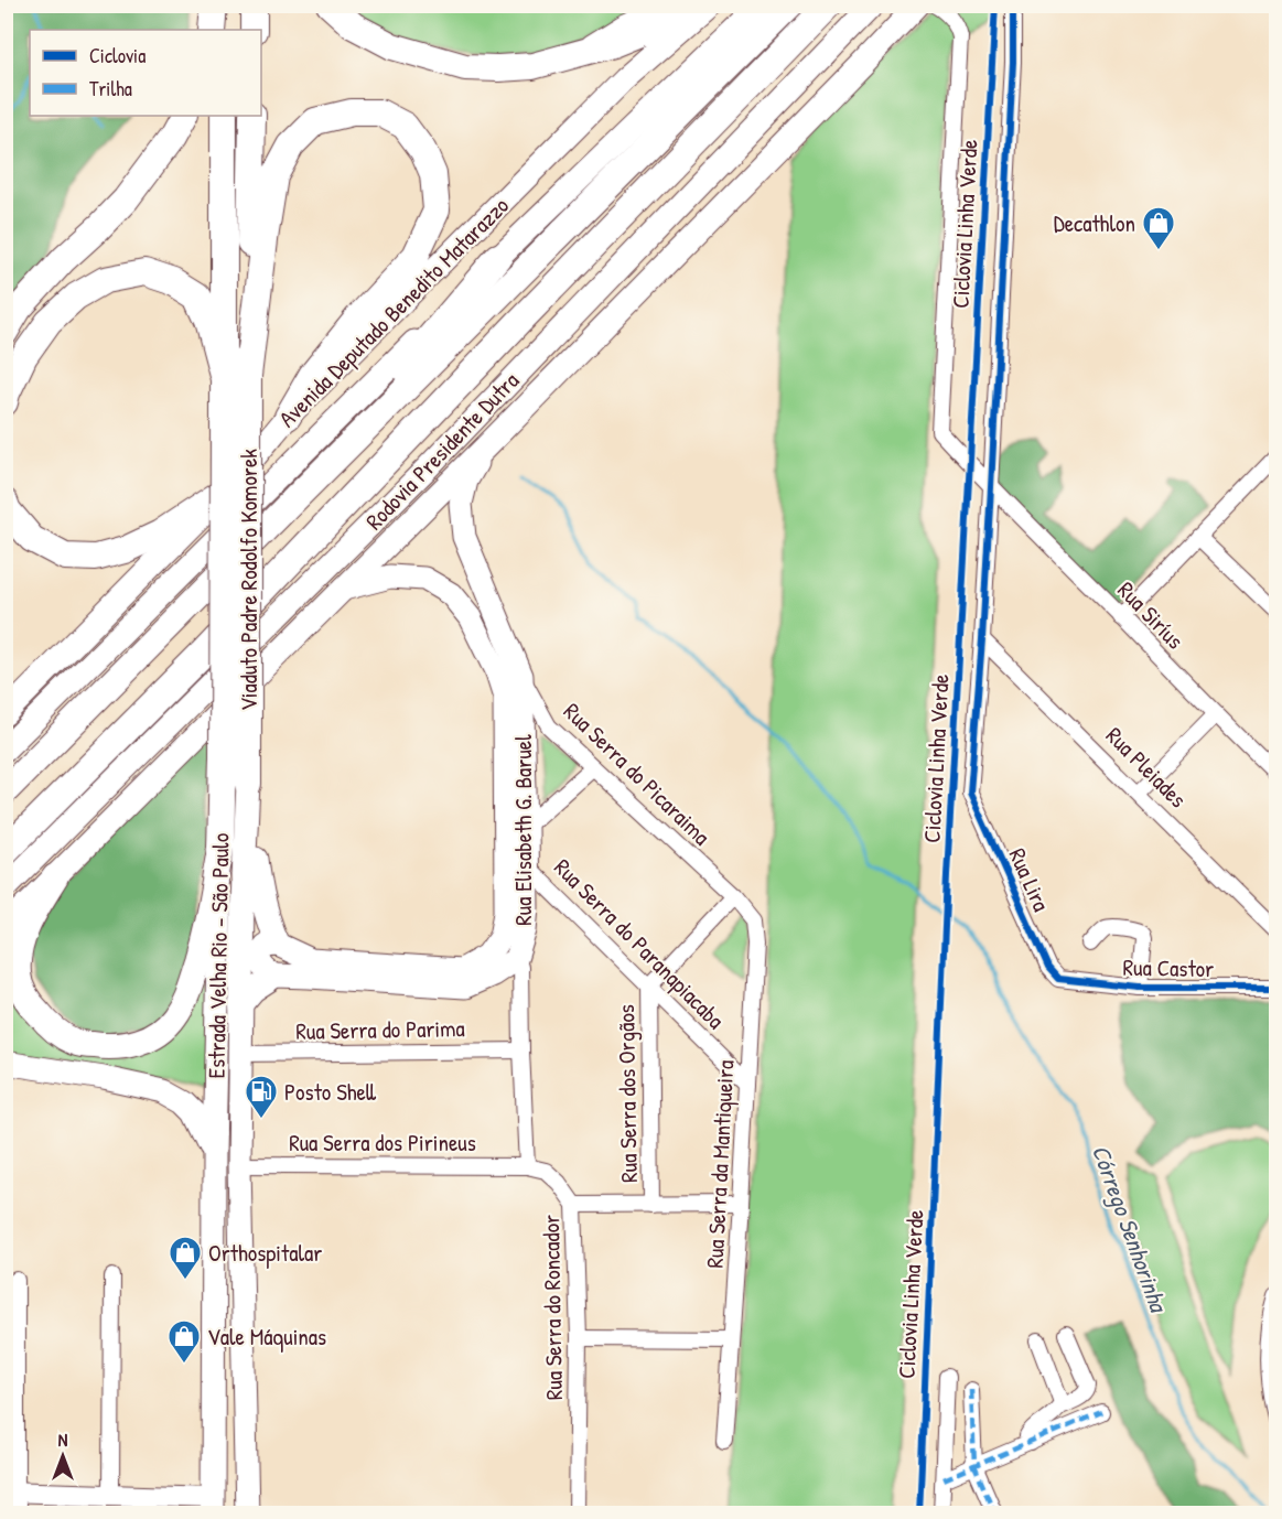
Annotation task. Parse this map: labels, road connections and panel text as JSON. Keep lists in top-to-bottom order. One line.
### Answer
{"streets":{"highway":["Rodovia Presidente Dutra","Viaduto Padre Rodolfo Komorek","Estrada Velha Rio - São Paulo"],"main road":["Avenida Deputado Benedito Matarazzo","Rua Elisabeth G. Baruel"],"street":["Rua Siríus","Rua Pleiades","Rua Serra do Picaraima","Rua Lira","Rua Serra do Paranapiacaba","Rua Castor","Rua Serra do Parima","Rua Serra dos Orgãos","Rua Serra dos Pirineus","Rua Serra da Mantiqueira","Rua Serra do Roncador"],"cycle path":["Ciclovia Linha Verde"]},"crossings":[["Viaduto Padre Rodolfo Komorek","Estrada Velha Rio - São Paulo"],["Rua Pleiades","Rua Lira"],["Rua Serra do Picaraima","Rua Elisabeth G. Baruel"],["Rua Serra do Picaraima","Rua Serra dos Orgãos"],["Rua Serra do Picaraima","Rua Serra da Mantiqueira"],["Rua Elisabeth G. Baruel","Rua Serra do Paranapiacaba"],["Rua Lira","Rua Castor"],["Rua Serra do Paranapiacaba","Rua Serra dos Orgãos"],["Rua Serra do Paranapiacaba","Rua Serra da Mantiqueira"],["Estrada Velha Rio - São Paulo","Rua Serra do Parima"],["Estrada Velha Rio - São Paulo","Rua Serra dos Pirineus"],["Rua Serra dos Orgãos","Rua Serra da Mantiqueira"],["Rua Serra dos Pirineus","Rua Serra do Roncador"]],"water":["Córrego Senhorinha"],"places":{"shop":["Decathlon","Orthospitalar","Vale Máquinas"],"fuel station":["Posto Shell"]},"legend":["Ciclovia","Trilha"],"north":"top"}
